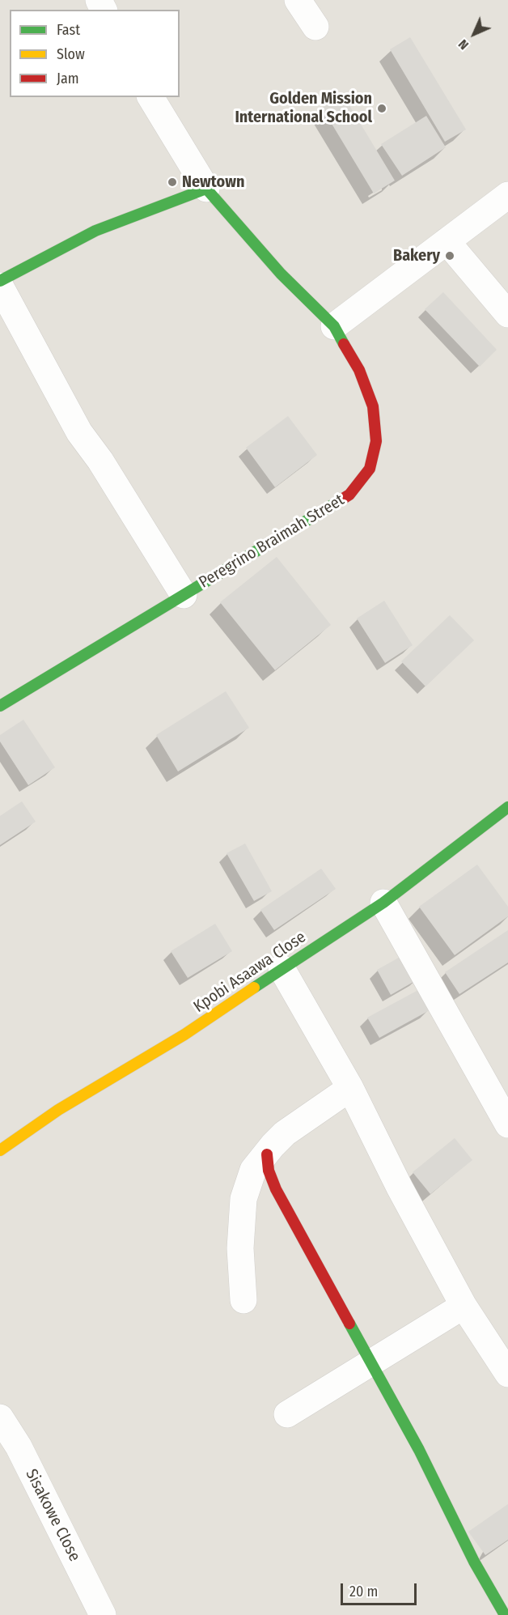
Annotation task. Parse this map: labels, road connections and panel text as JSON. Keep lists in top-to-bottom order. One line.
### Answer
{"streets":{"street":["Peregrino Braimah Street","Kpobi Asaawa Close","Sisakowe Close"]},"places":["Golden Mission International School","Newtown","Bakery"],"legend":["Fast","Slow","Jam"],"scale_bar":"20 m","north":"bottom left"}
